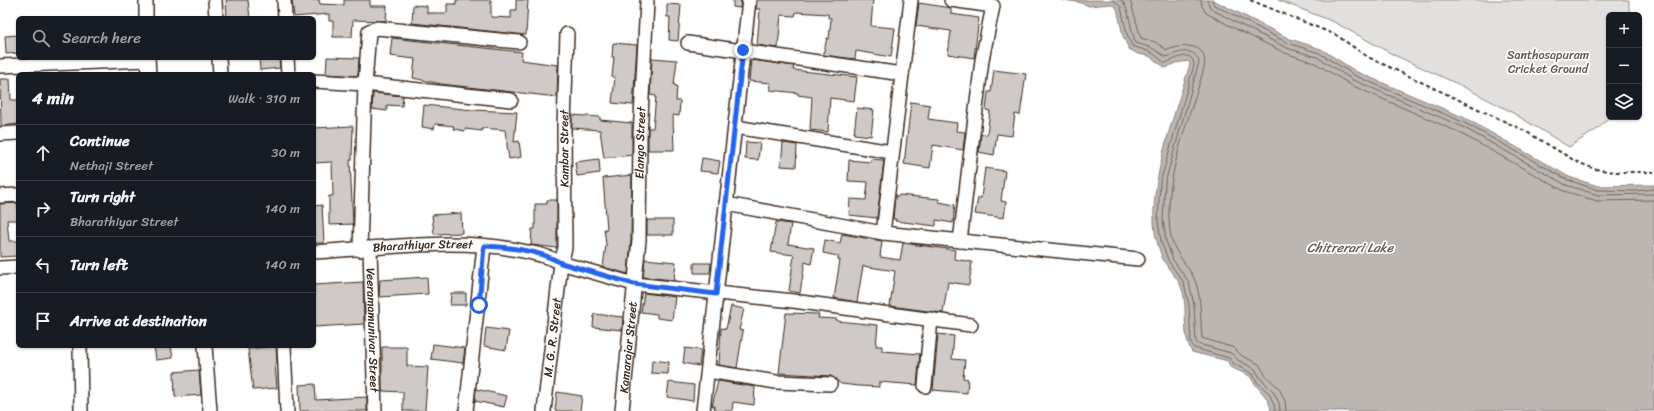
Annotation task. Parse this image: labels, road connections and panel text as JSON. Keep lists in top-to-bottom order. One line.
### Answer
{"streets":{"street":["Elango Street","Kambar Street","Bharathiyar Street","Veeramamunivar Street","M. G. R. Street","Kamarajar Street"]},"crossings":[["Elango Street","Bharathiyar Street"],["Elango Street","Kamarajar Street"],["Kambar Street","Bharathiyar Street"],["Kambar Street","M. G. R. Street"],["Bharathiyar Street","Veeramamunivar Street"],["Bharathiyar Street","M. G. R. Street"],["Bharathiyar Street","Kamarajar Street"]],"water":["Chitrerari Lake"],"parks":["Santhosapuram Cricket Ground"],"page":{"map_buttons":["+","−"],"search":"Search here","heading":["4 min","Walk · 310 m"],"list":[["Continue","Nethaji Street","30 m"],["Turn right","Bharathiyar Street","140 m"],["Turn left","140 m"],"Arrive at destination"]}}
